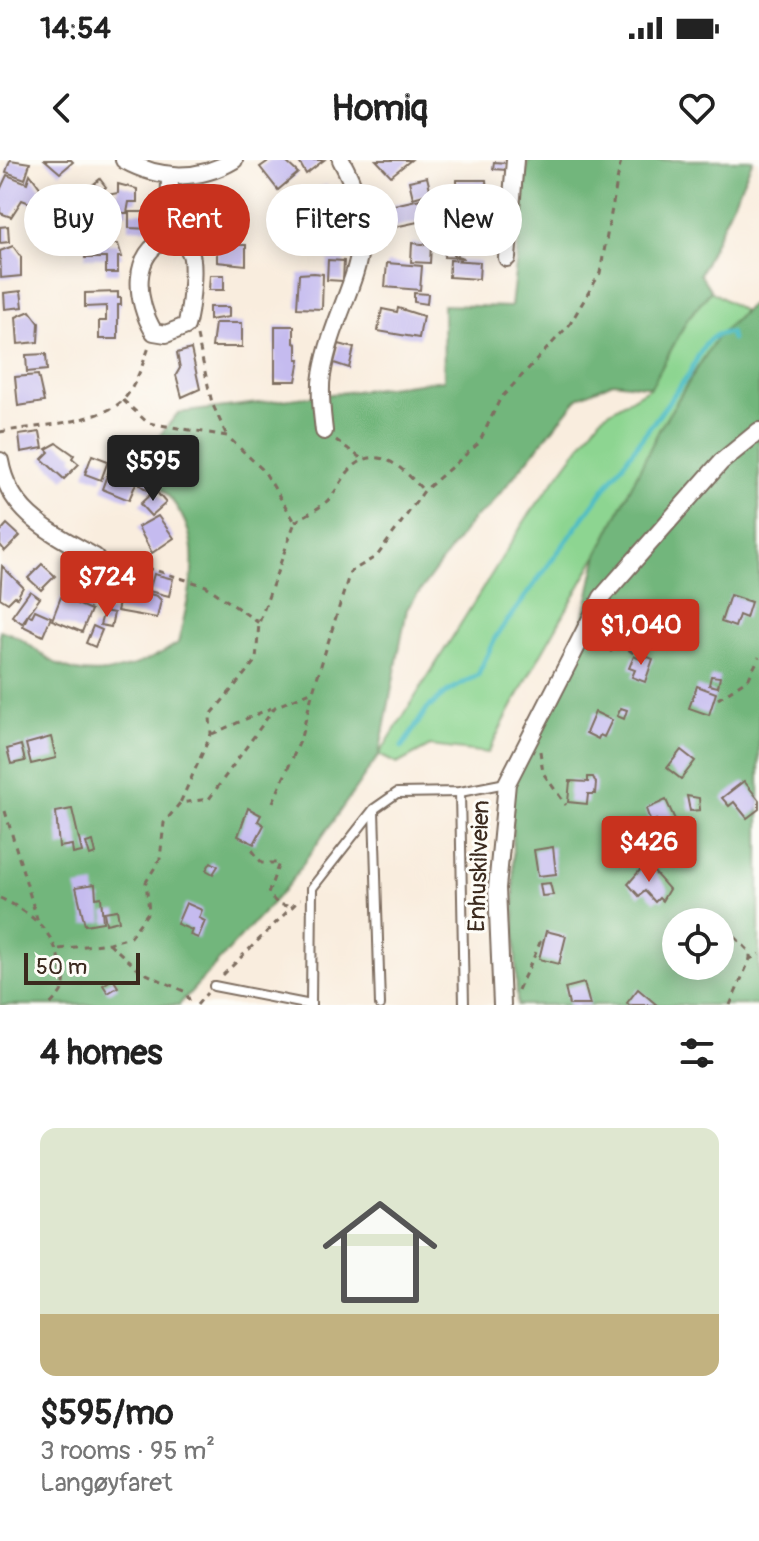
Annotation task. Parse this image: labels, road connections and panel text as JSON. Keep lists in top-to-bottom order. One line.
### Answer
{"streets":{"street":["Enhuskilveien"]},"scale_bar":"50 m","page":{"status":"14:54","header":"Homiq","chip":["Buy","Rent","Filters","New"],"price":["$595","$724","$1,040","$426"],"scale":"50 m","heading":"4 homes","list":[{"name":"$595/mo","note":"3 rooms · 95 m² · Langøyfaret"}]}}
